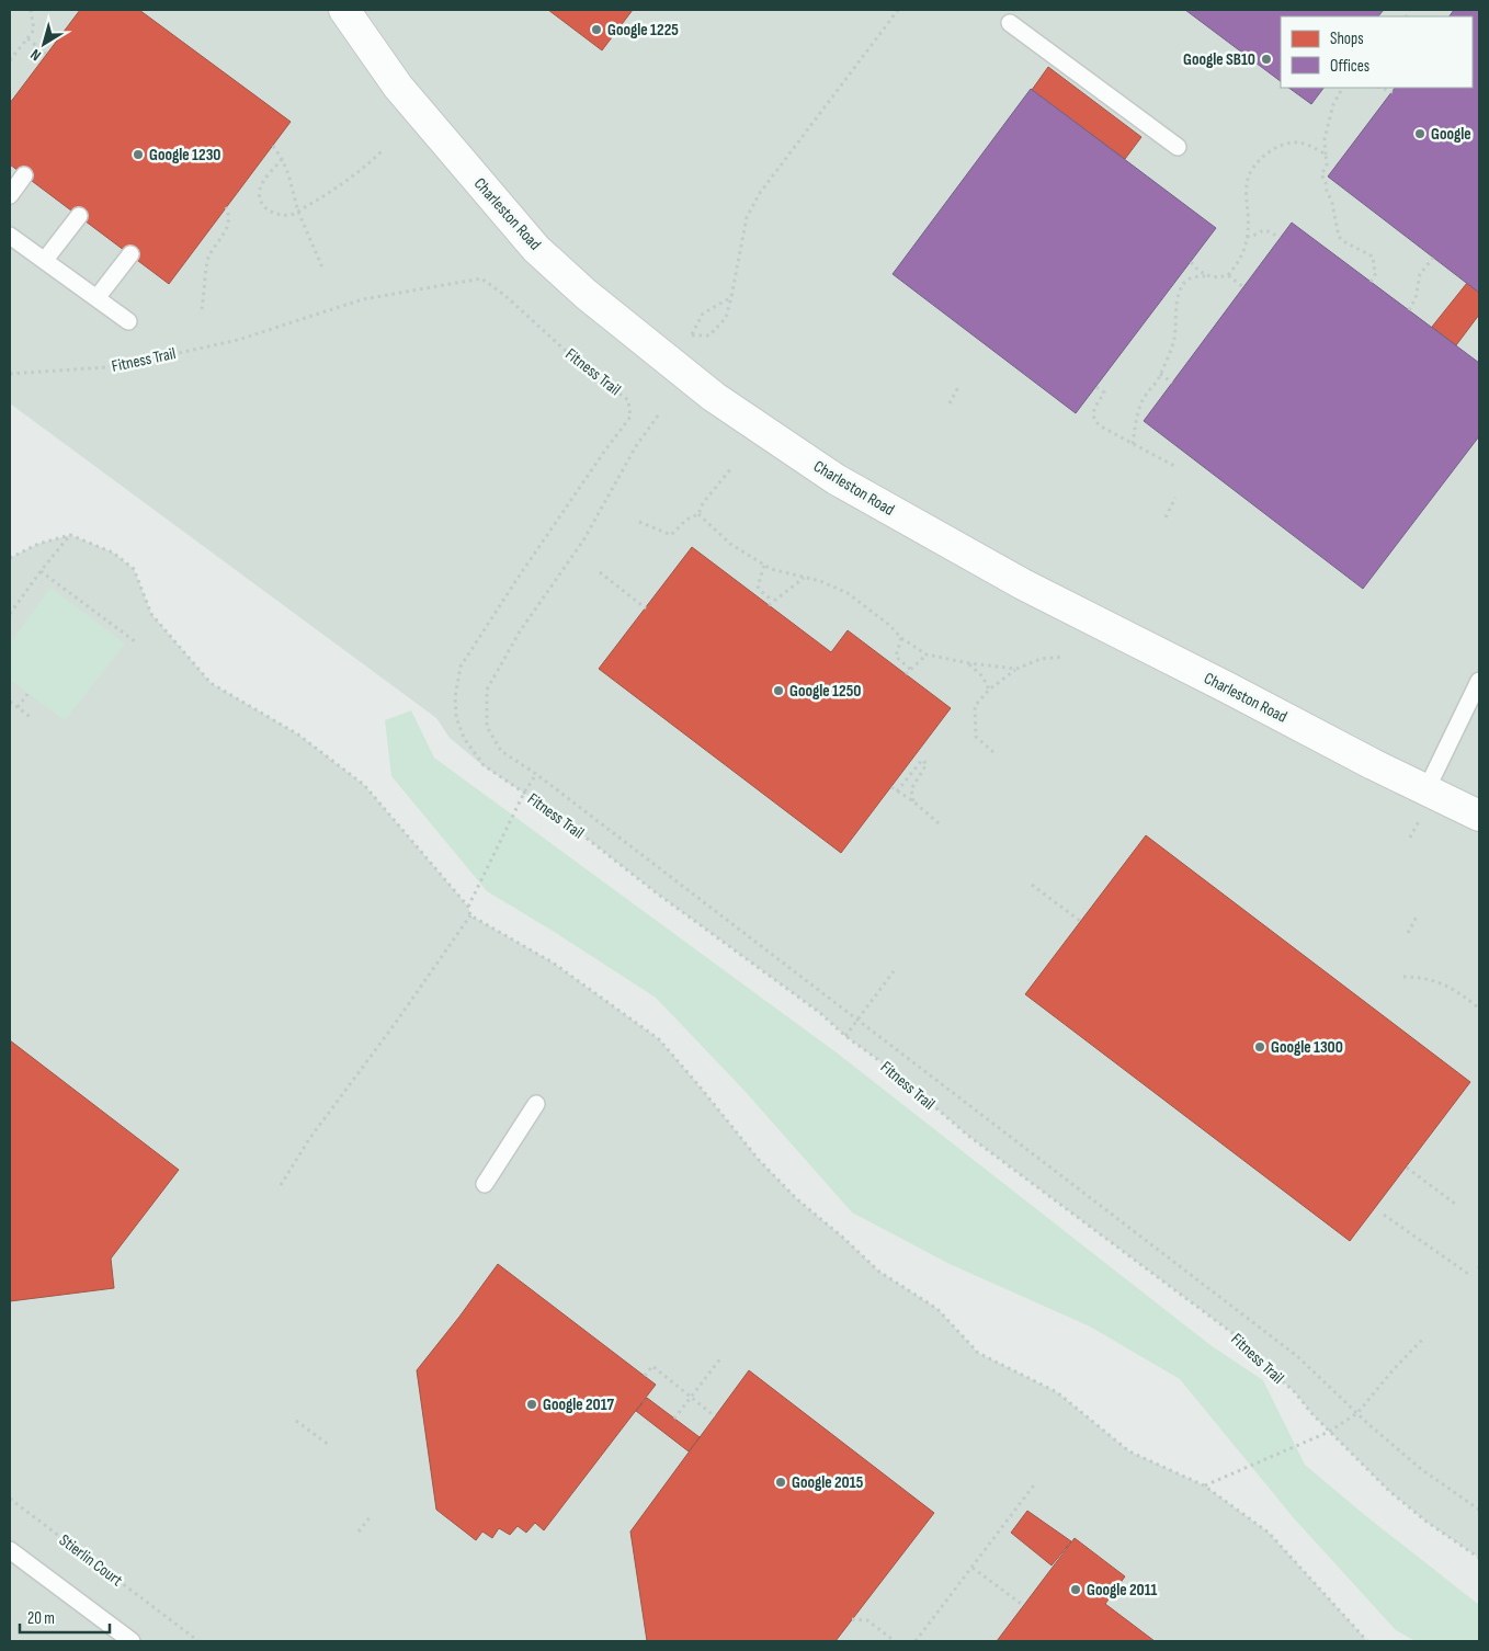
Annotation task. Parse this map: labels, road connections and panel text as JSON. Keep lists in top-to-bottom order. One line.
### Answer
{"streets":{"street":["Charleston Road"],"path":["Fitness Trail","Stierlin Court"]},"places":["Google 1225","Google SB10","Google","Google 1230","Google 1250","Google 1300","Google 2017","Google 2015","Google 2011"],"legend":["Shops","Offices"],"scale_bar":"20 m","north":"bottom left"}
